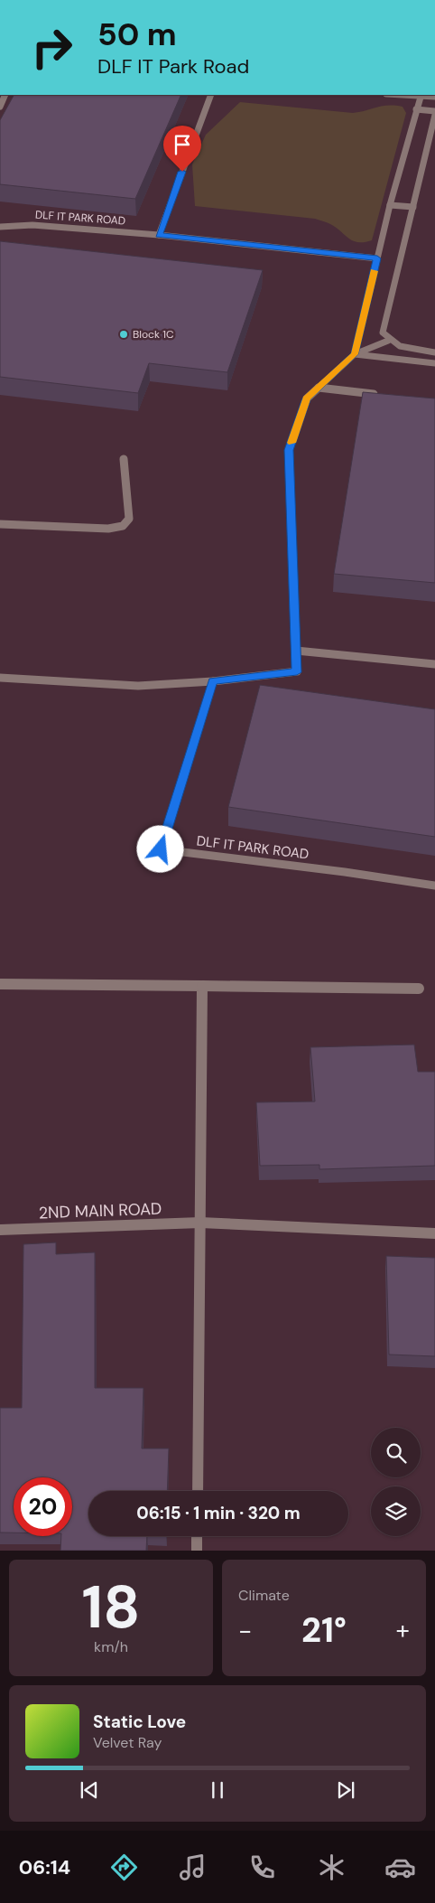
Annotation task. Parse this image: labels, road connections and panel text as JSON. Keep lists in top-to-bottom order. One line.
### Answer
{"streets":{"street":["DLF IT PARK ROAD","2ND MAIN ROAD"]},"places":["Block 1C"],"page":{"turn":["50 m","DLF IT Park Road"],"limit":"20","trip":"06:15 · 1 min · 320 m","tile":[["18","km/h"],"Climate"],"heat":["−","21°","+"],"song":["Static Love","Velvet Ray"],"tabs":"06:14"}}
